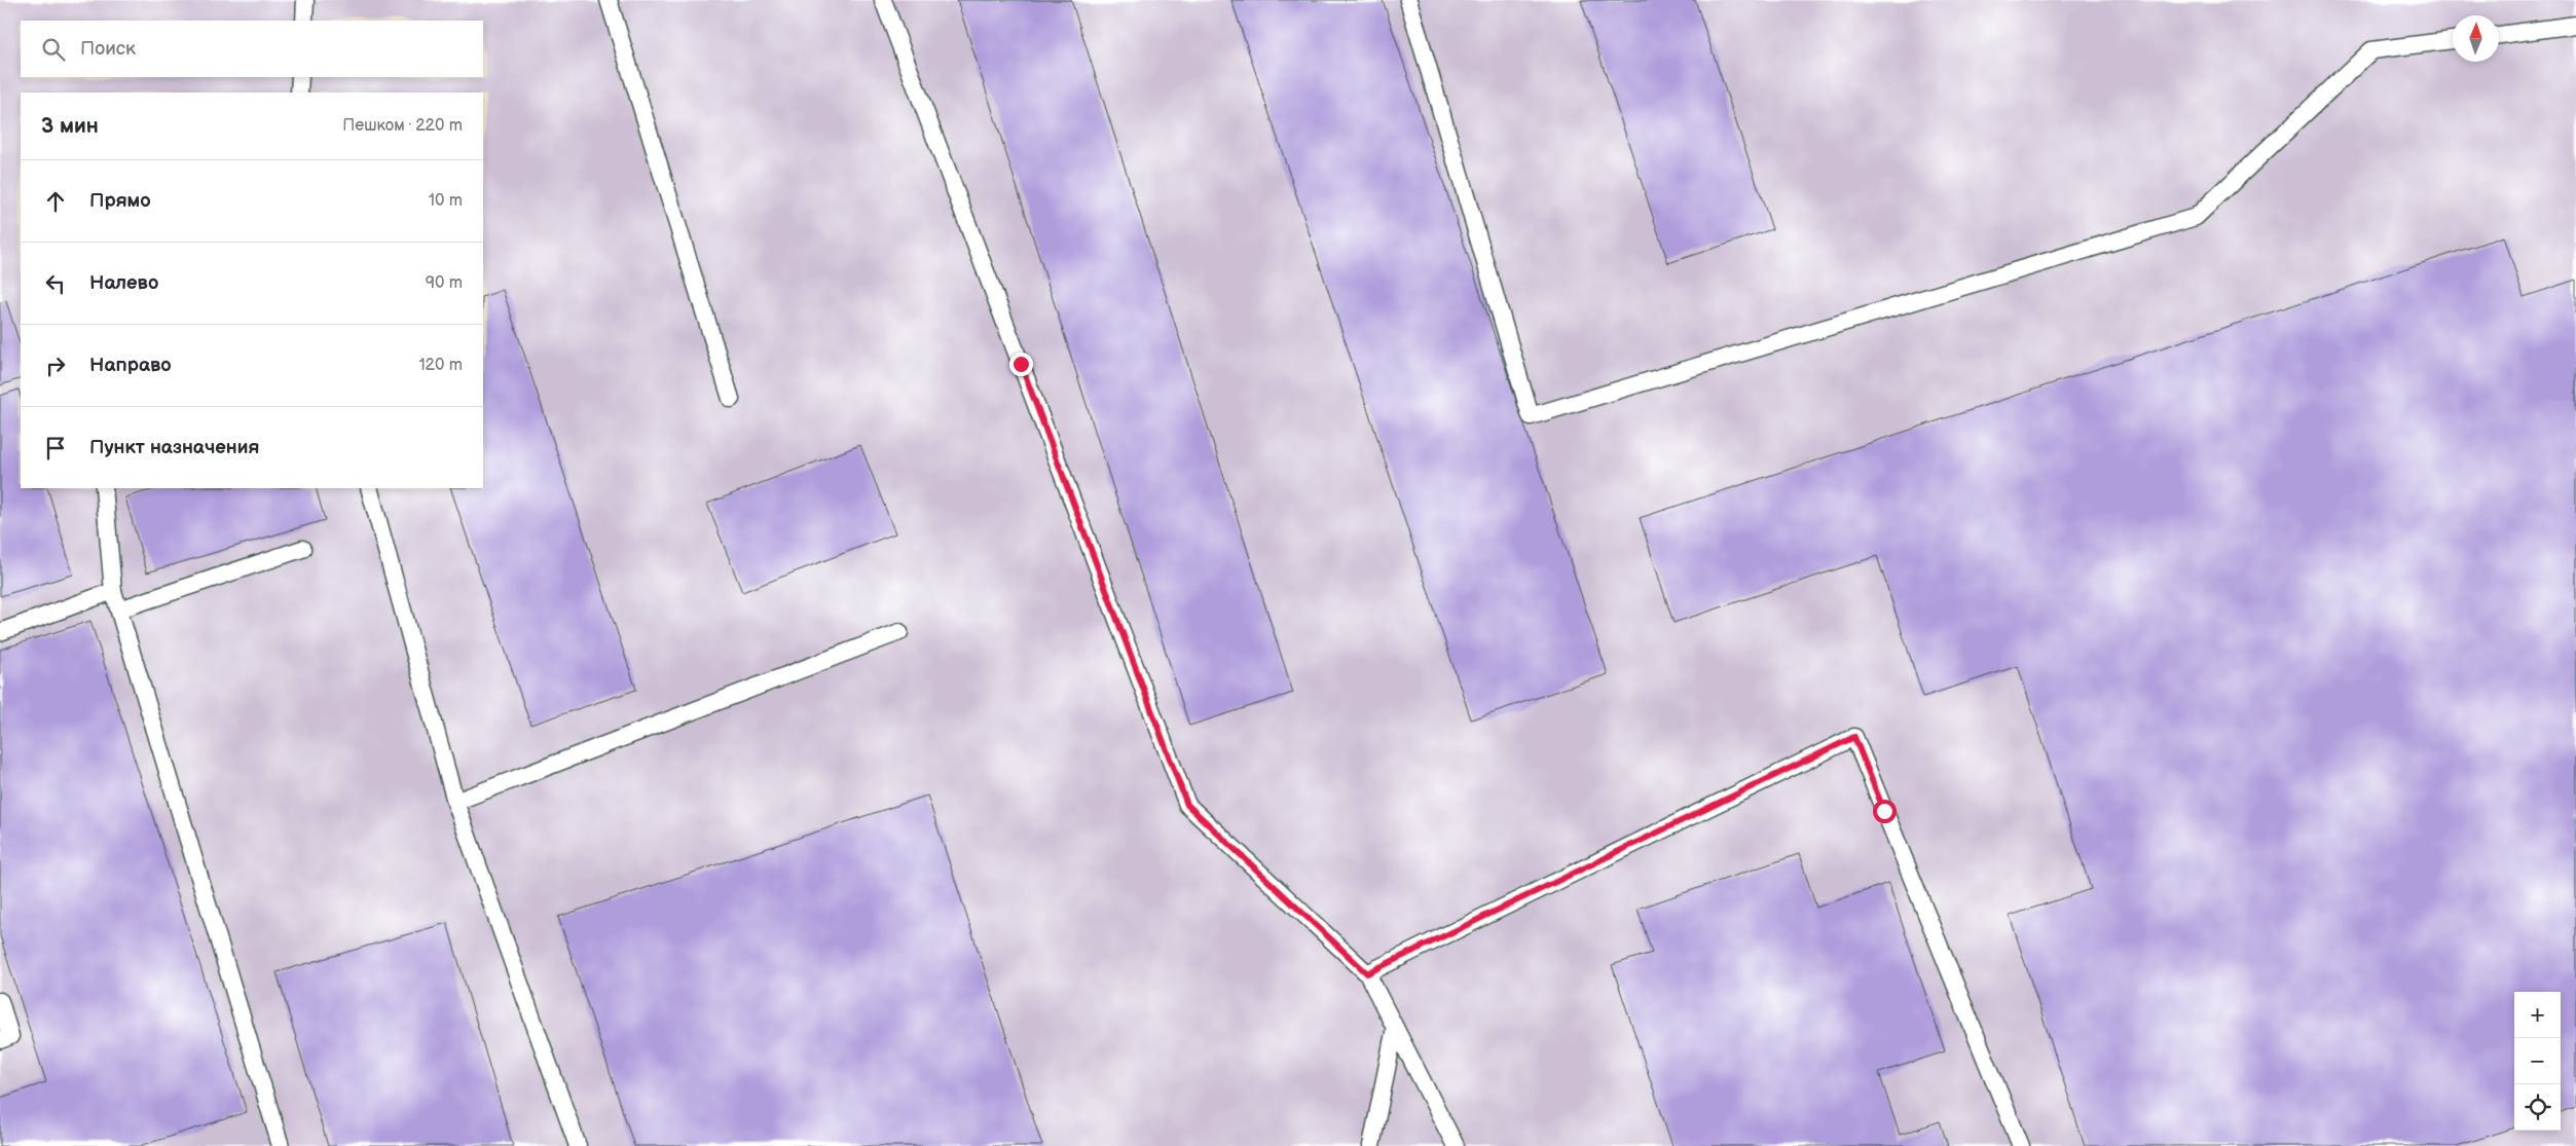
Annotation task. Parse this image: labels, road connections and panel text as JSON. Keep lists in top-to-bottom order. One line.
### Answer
{"north":"top","page":{"search":"Поиск","heading":["3 мин","Пешком · 220 m"],"list":[["Прямо","10 m"],["Налево","90 m"],["Направо","120 m"],"Пункт назначения"],"map_buttons":["+","−"]}}
